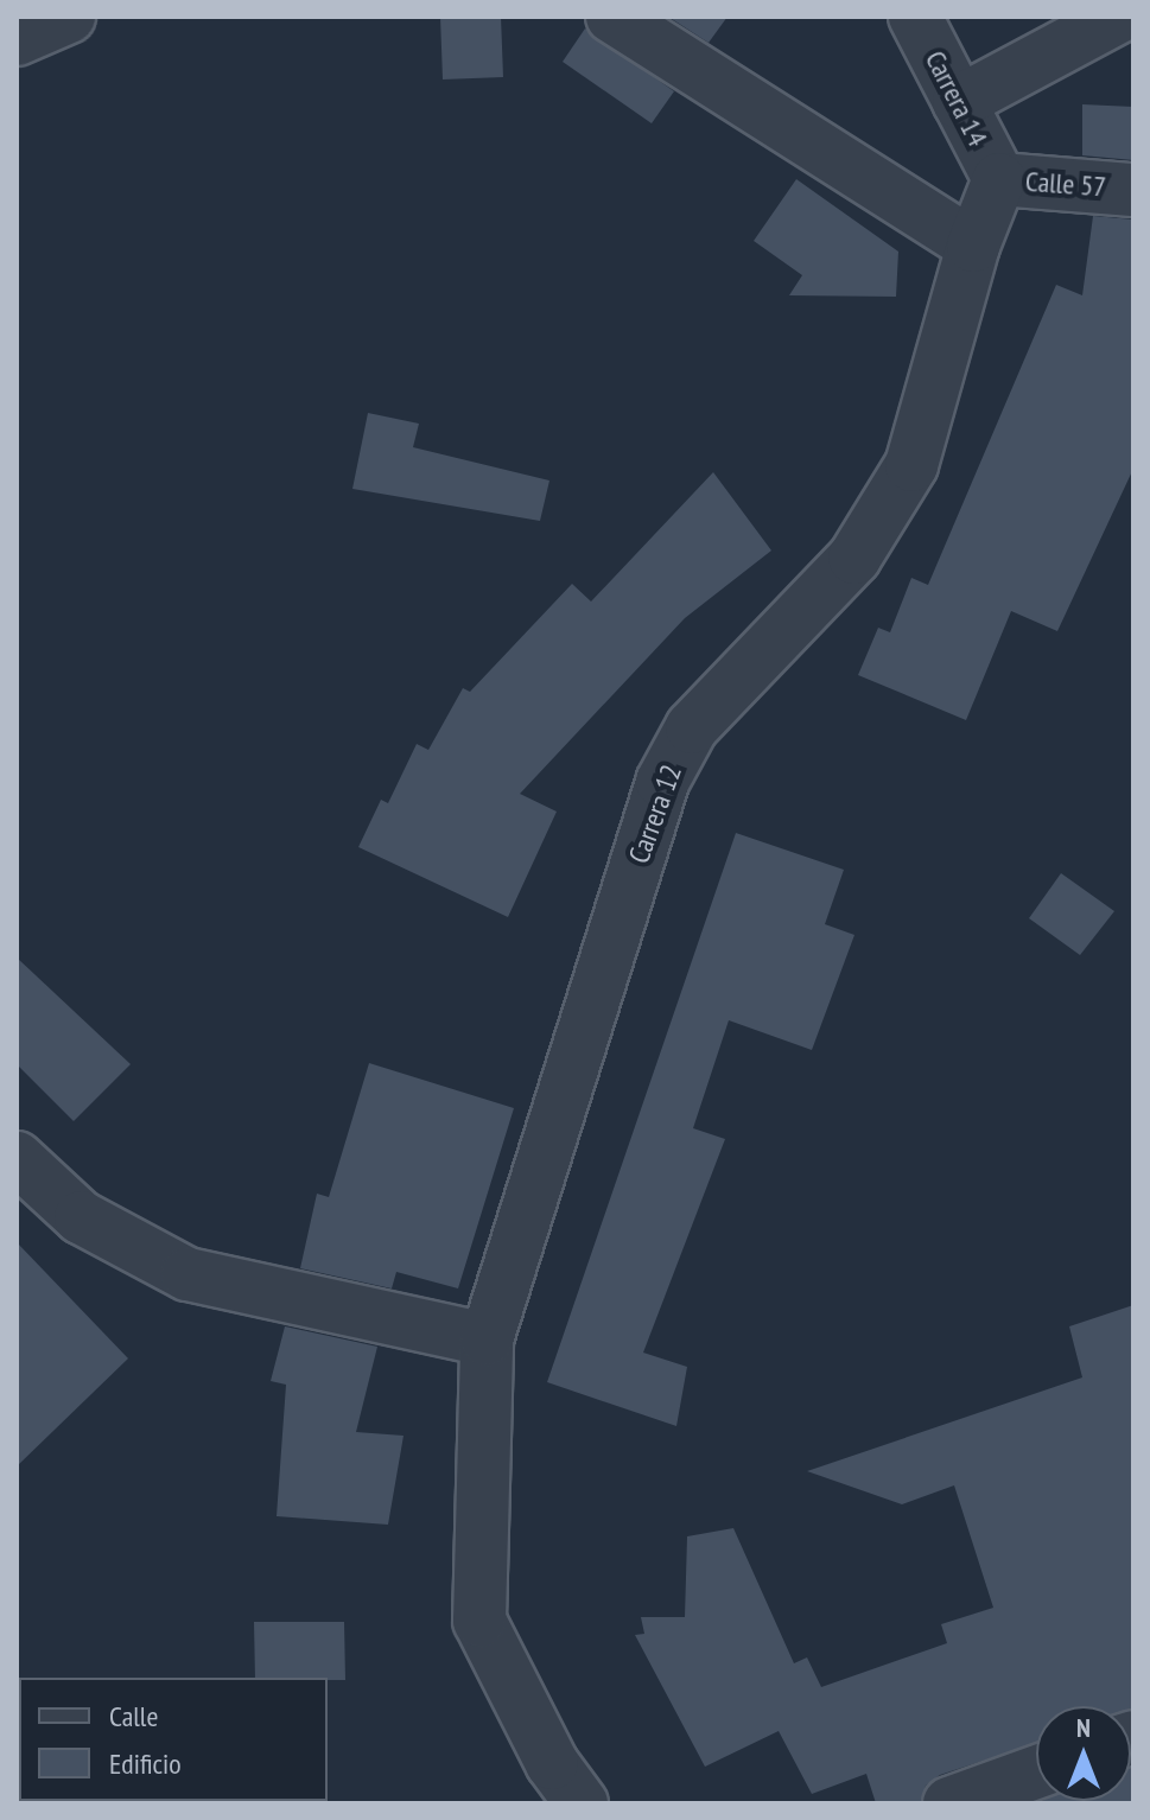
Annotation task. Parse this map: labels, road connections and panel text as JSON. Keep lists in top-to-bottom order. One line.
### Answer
{"streets":{"street":["Carrera 14","Calle 57","Carrera 12"]},"crossings":[["Carrera 14","Calle 57"],["Carrera 14","Carrera 12"],["Calle 57","Carrera 12"]],"legend":["Calle","Edificio"],"north":"top"}
